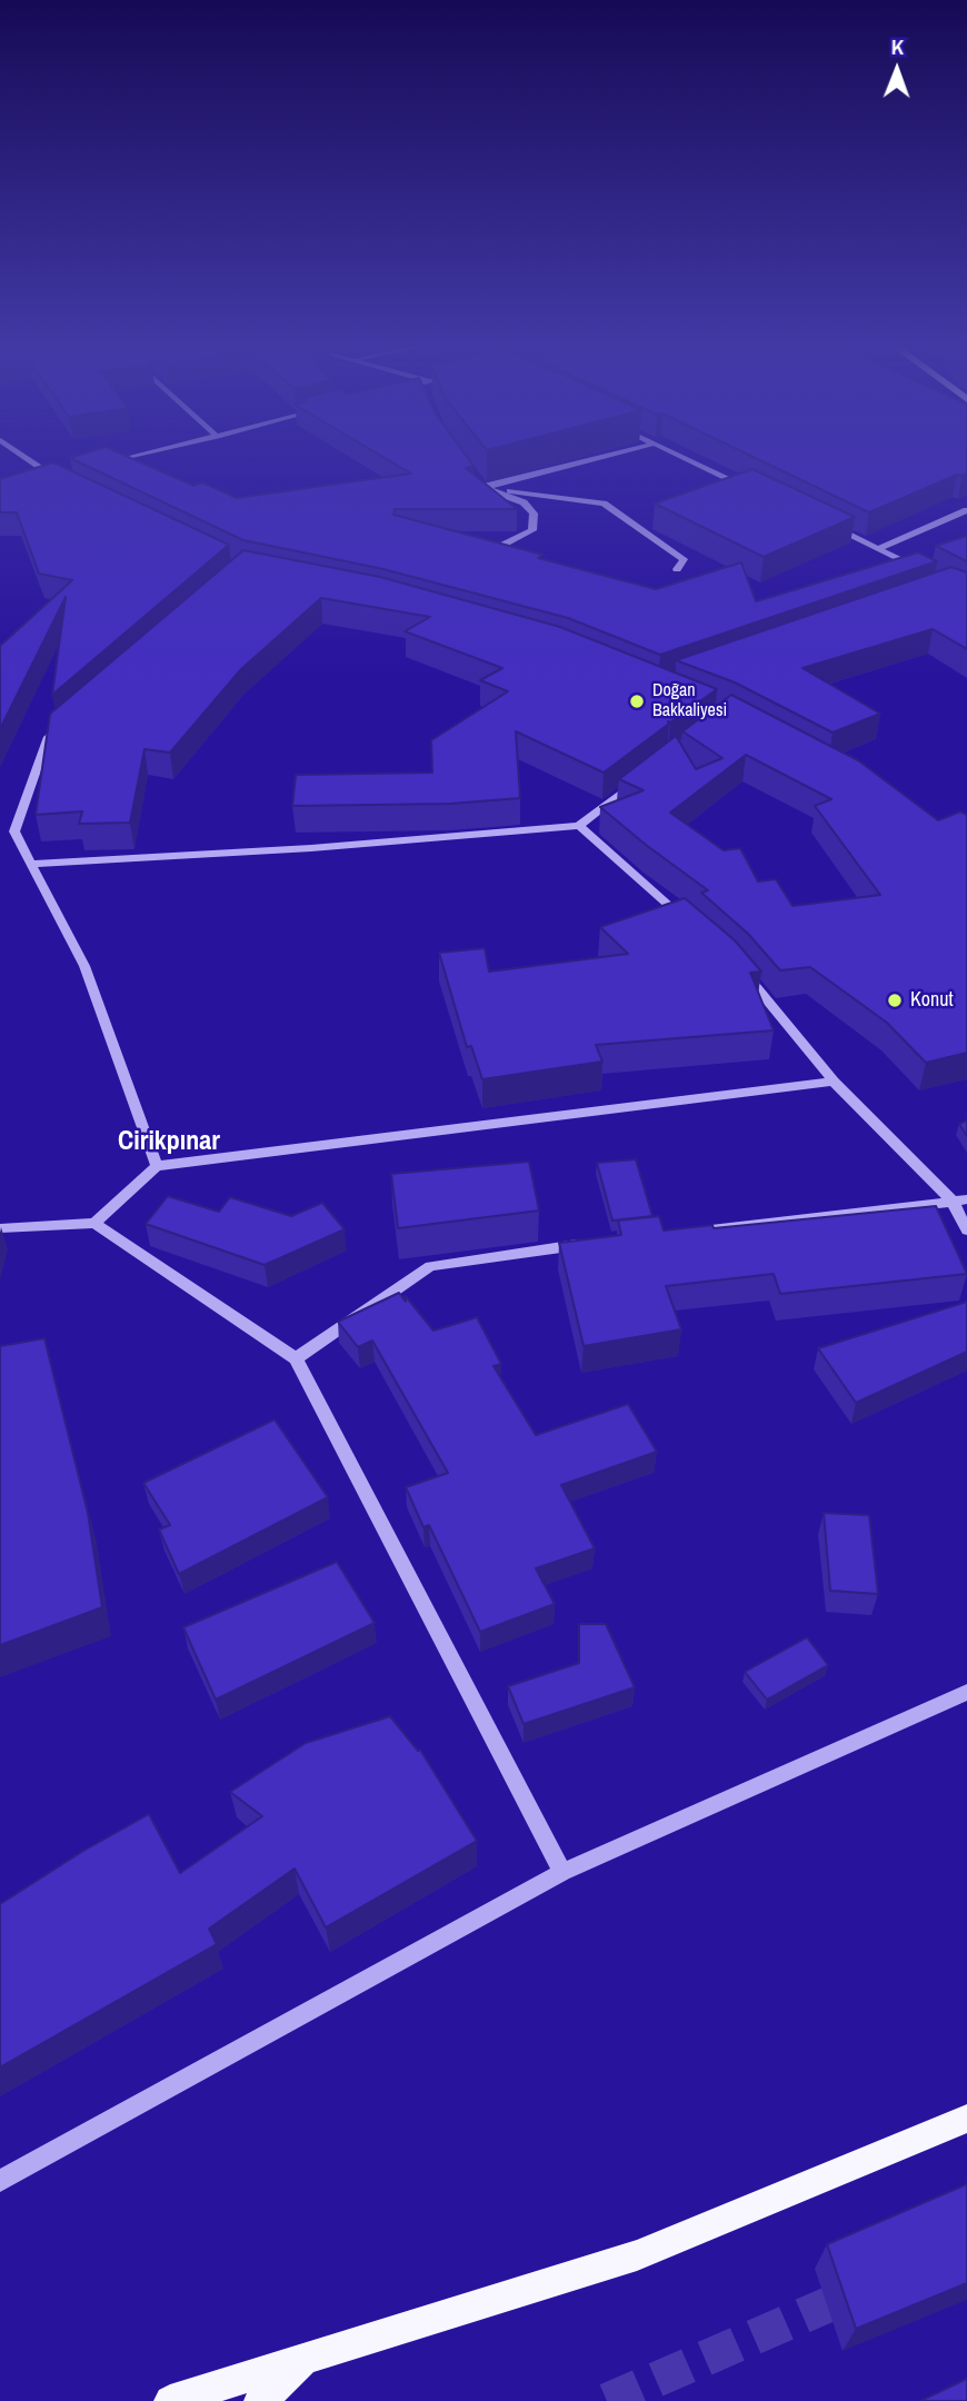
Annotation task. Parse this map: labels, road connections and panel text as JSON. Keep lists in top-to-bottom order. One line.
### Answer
{"districts":["Cirikpınar"],"places":["Doğan Bakkaliyesi","Konut"],"north":"top"}
